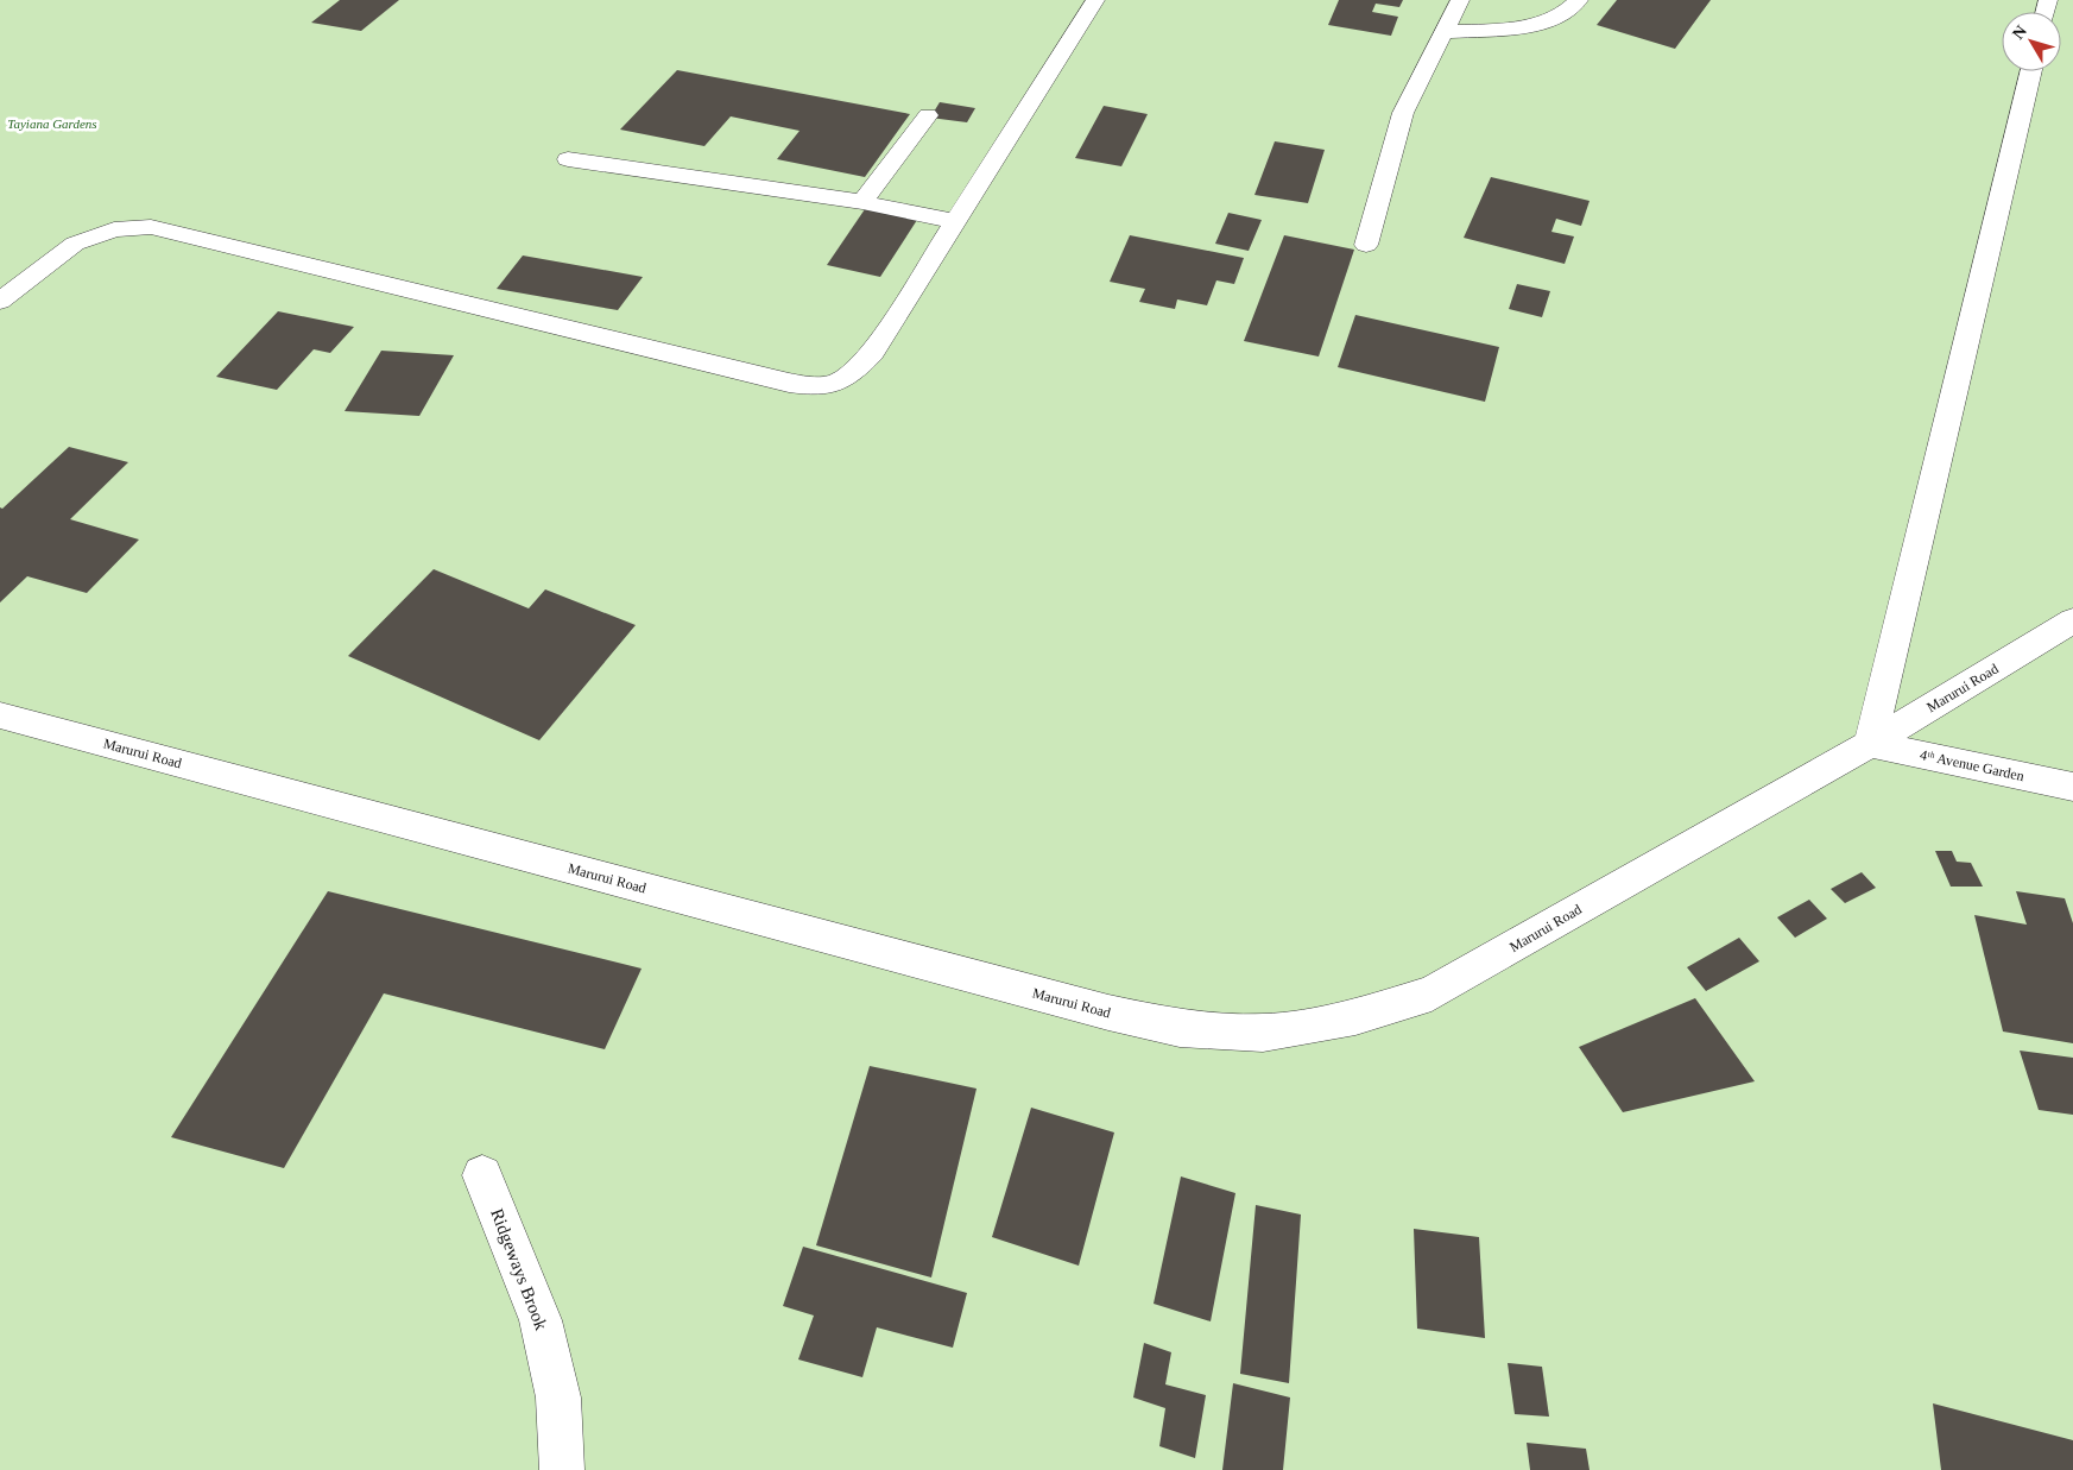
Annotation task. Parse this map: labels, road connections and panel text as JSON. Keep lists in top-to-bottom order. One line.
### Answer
{"streets":{"street":["Marurui Road","4ᵗʰ Avenue Garden","Ridgeways Brook"]},"crossings":[["Marurui Road","4ᵗʰ Avenue Garden"]],"parks":["Tayiana Gardens"],"north":"top left"}
